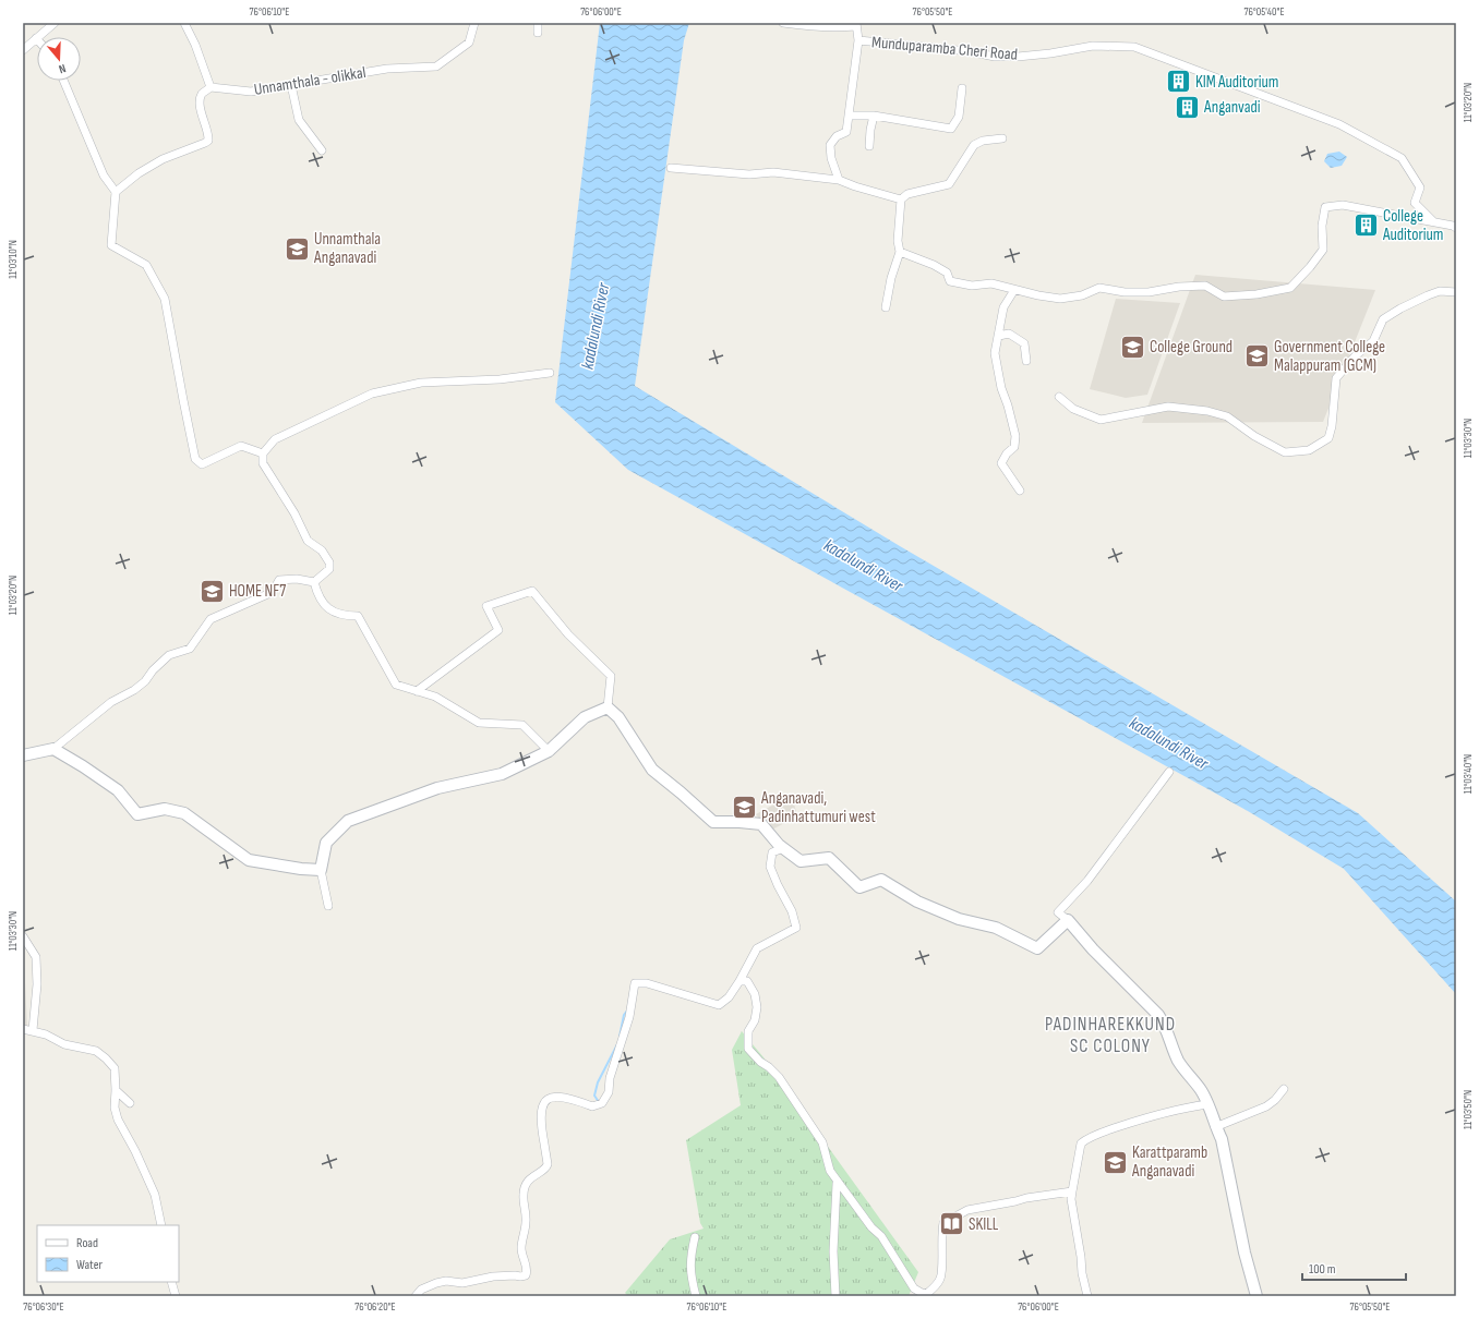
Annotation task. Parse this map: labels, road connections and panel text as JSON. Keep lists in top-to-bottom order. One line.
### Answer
{"streets":{"street":["Munduparamba Cheri Road","Unnamthala - olikkal"]},"districts":["PADINHAREKKUND SC COLONY"],"water":["kadalundi River"],"places":{"building":["KIM Auditorium","Anganvadi","College Auditorium"],"school or university":["Unnamthala Anganavadi","College Ground","Government College Malappuram (GCM)","HOME NF7","Anganavadi, Padinhattumuri west","Karattparamb Anganavadi"],"library":["SKILL"]},"legend":["Road","Water"],"scale_bar":"100 m","north":"bottom","coordinates":["76°06'10\"E","76°06'00\"E","76°05'50\"E","76°05'40\"E","11°03'20\"N","11°03'10\"N","11°03'30\"N","11°03'40\"N","11°03'50\"N","76°06'30\"E","76°06'20\"E"]}
